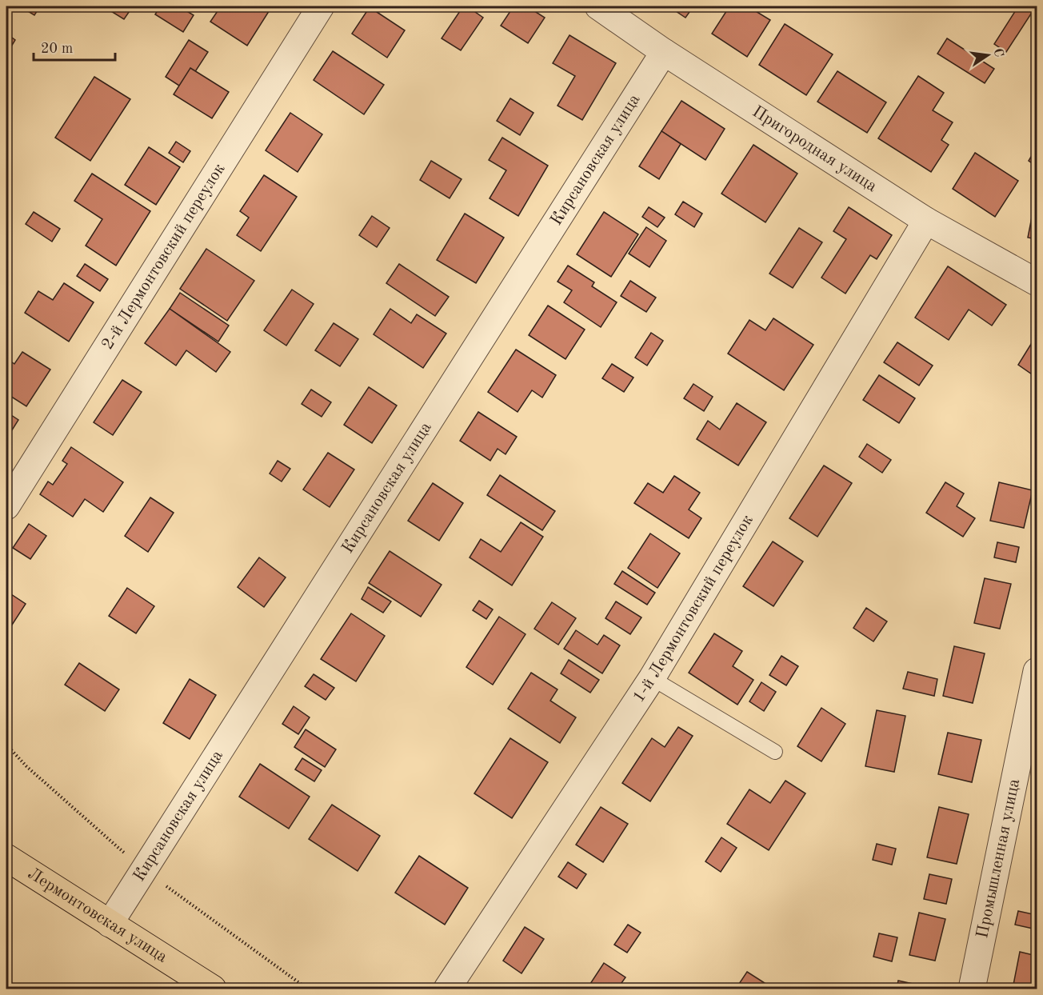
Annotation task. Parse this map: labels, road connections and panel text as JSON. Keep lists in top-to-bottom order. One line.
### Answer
{"streets":{"main road":["Лермонтовская улица"],"street":["Пригородная улица","Кирсановская улица","2-й Лермонтовский переулок","1-й Лермонтовский переулок","Промышленная улица"]},"crossings":[["Пригородная улица","Кирсановская улица"],["Пригородная улица","1-й Лермонтовский переулок"],["Кирсановская улица","Лермонтовская улица"]],"scale_bar":"20 m","north":"right"}
